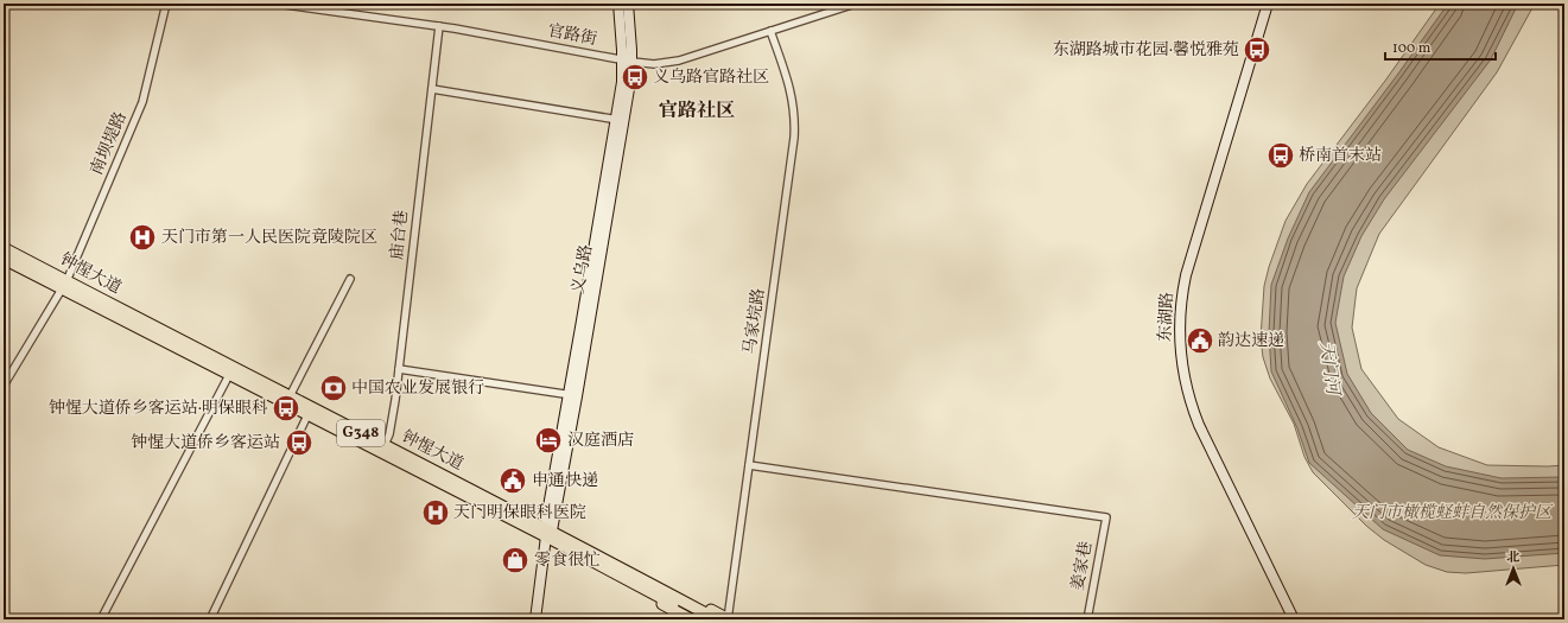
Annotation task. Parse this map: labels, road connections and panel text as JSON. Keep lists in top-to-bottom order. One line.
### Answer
{"streets":{"highway":["钟惺大道","G348"],"main road":["义乌路","东湖路"],"street":["官路街","南坝堤路","庙台巷","马家垸路","姜家巷"]},"crossings":[["官路街","庙台巷"],["官路街","义乌路"],["官路街","马家垸路"],["南坝堤路","钟惺大道"],["庙台巷","钟惺大道"],["义乌路","钟惺大道"],["马家垸路","姜家巷"]],"districts":["官路社区"],"water":["天门河"],"parks":["天门市橄榄蛏蚌自然保护区"],"places":{"bus stop":["东湖路城市花园·馨悦雅苑","义乌路官路社区","桥南首末站","钟惺大道侨乡客运站·明保眼科","钟惺大道侨乡客运站"],"hospital":["天门市第一人民医院竟陵院区","天门明保眼科医院"],"public building":["韵达速递","申通快递"],"bank":["中国农业发展银行"],"hotel":["汉庭酒店"],"shop":["零食很忙"]},"scale_bar":"100 m","north":"top"}
